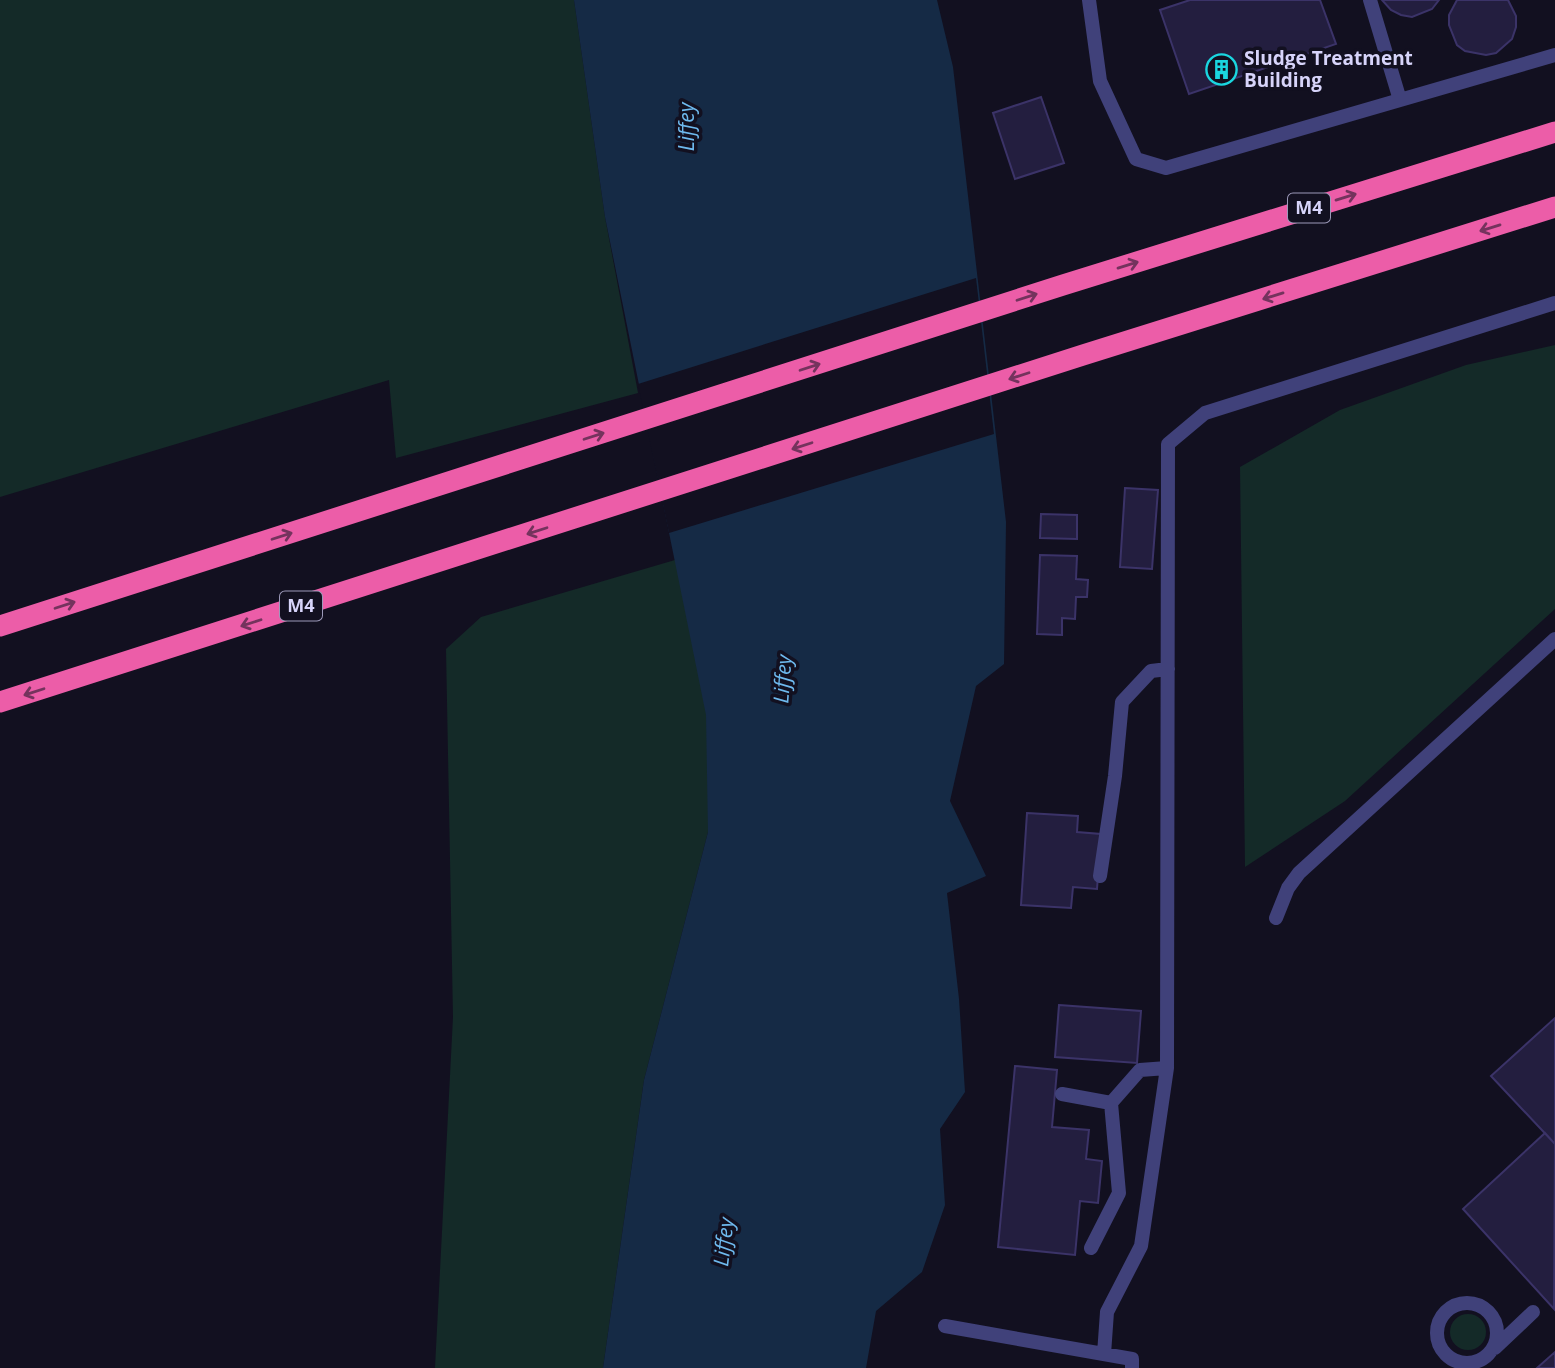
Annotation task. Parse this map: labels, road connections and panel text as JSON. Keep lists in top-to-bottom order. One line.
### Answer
{"streets":{"highway":["M4"]},"water":["Liffey"],"places":{"building":["Sludge Treatment Building"]}}
